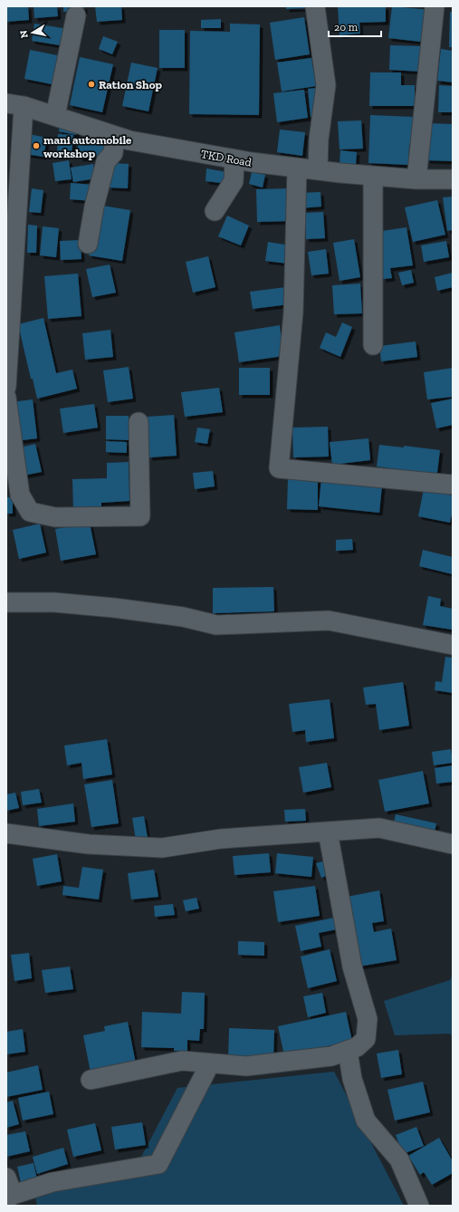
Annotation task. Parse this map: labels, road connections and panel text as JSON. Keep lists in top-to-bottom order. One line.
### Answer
{"streets":{"street":["TKD Road"]},"places":["Ration Shop","mani automobile workshop"],"scale_bar":"20 m","north":"left"}
